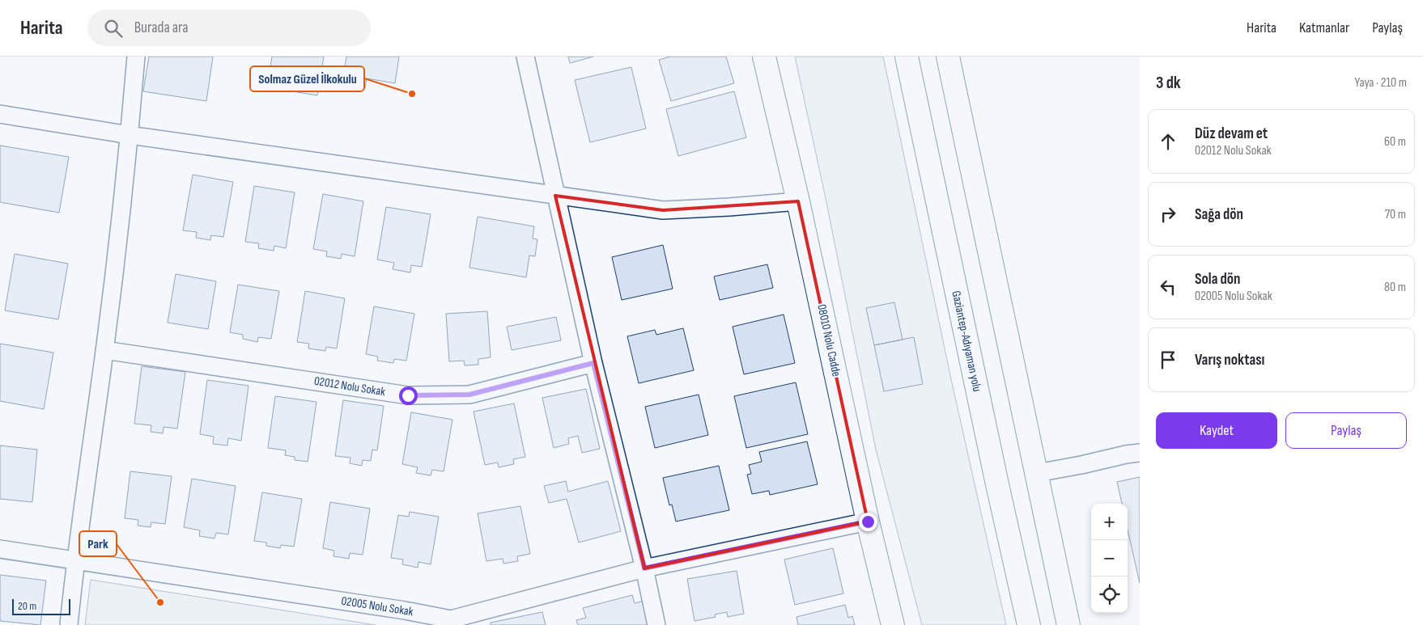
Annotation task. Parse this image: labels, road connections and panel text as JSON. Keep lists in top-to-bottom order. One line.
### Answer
{"streets":{"main road":["08010 Nolu Cadde","Gaziantep-Adıyaman yolu"],"street":["02012 Nolu Sokak","02005 Nolu Sokak"]},"crossings":[["08010 Nolu Cadde","02005 Nolu Sokak"]],"places":["Solmaz Güzel İlkokulu","Park"],"scale_bar":"20 m","page":{"header":"Harita","search":"Burada ara","nav":["Harita","Katmanlar","Paylaş"],"heading":["3 dk","Yaya · 210 m"],"list":[["Düz devam et","02012 Nolu Sokak","60 m"],["Sağa dön","70 m"],["Sola dön","02005 Nolu Sokak","80 m"],"Varış noktası"],"buttons":["Kaydet","Paylaş"],"map_buttons":["+","−"],"scale":"20 m"}}
